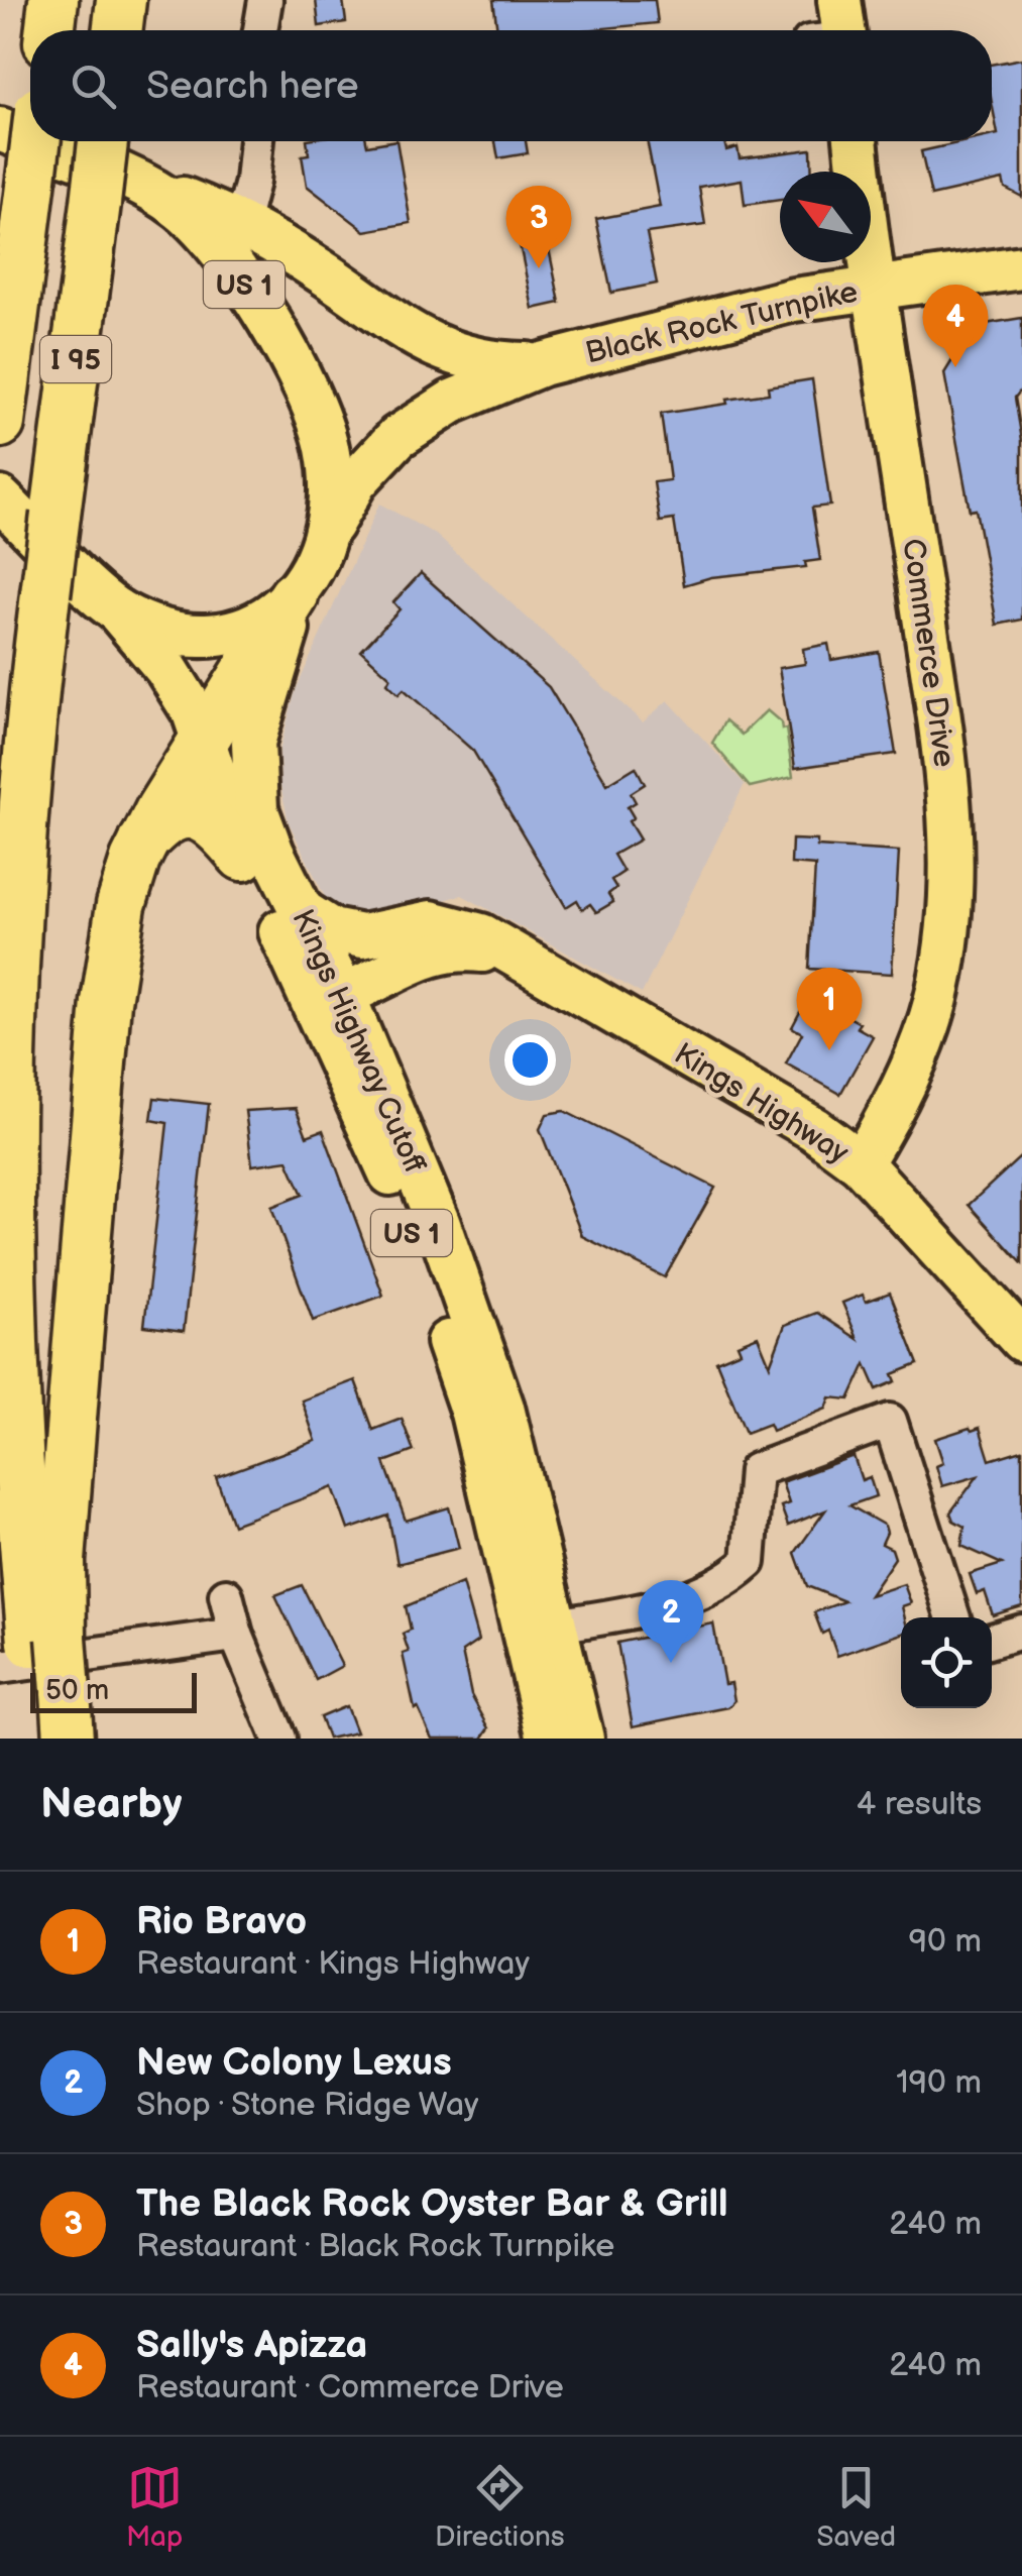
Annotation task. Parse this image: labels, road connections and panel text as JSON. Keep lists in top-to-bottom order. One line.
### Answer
{"streets":{"highway":["I 95"],"main road":["US 1","Black Rock Turnpike","Commerce Drive","Kings Highway Cutoff","Kings Highway"]},"crossings":[["US 1","Black Rock Turnpike"],["US 1","I 95"],["US 1","Kings Highway Cutoff"],["Black Rock Turnpike","Commerce Drive"],["Black Rock Turnpike","Kings Highway Cutoff"],["Commerce Drive","Kings Highway"],["Kings Highway Cutoff","Kings Highway"]],"scale_bar":"50 m","north":"top left","page":{"search":"Search here","pins":["3","4","1","2"],"scale":"50 m","heading":["Nearby","4 results"],"list":[{"mark":"1","name":"Rio Bravo","note":"Restaurant · Kings Highway","value":"90 m"},{"mark":"2","name":"New Colony Lexus","note":"Shop · Stone Ridge Way","value":"190 m"},{"mark":"3","name":"The Black Rock Oyster Bar & Grill","note":"Restaurant · Black Rock Turnpike","value":"240 m"},{"mark":"4","name":"Sally's Apizza","note":"Restaurant · Commerce Drive","value":"240 m"}],"nav":["Map","Directions","Saved"]}}
